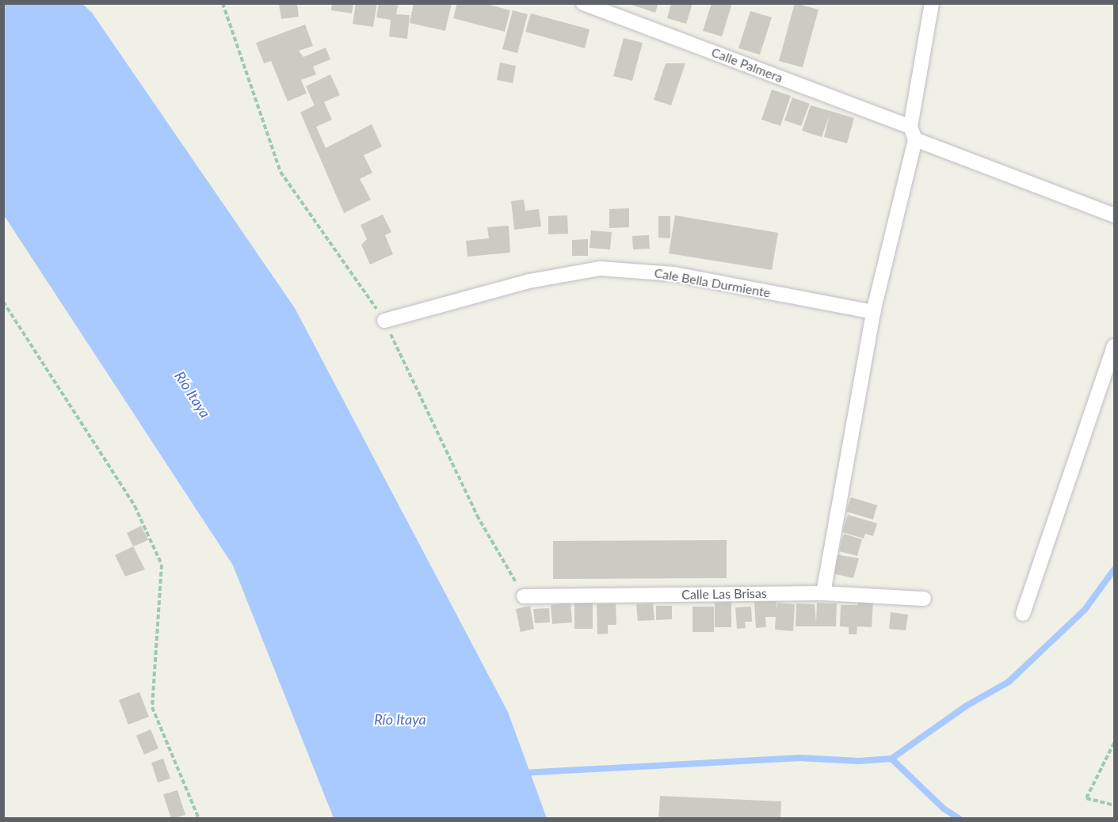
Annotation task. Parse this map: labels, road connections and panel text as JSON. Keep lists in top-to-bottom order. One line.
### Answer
{"streets":{"street":["Calle Palmera","Cale Bella Durmiente","Calle Las Brisas"]},"water":["Río Itaya"]}
